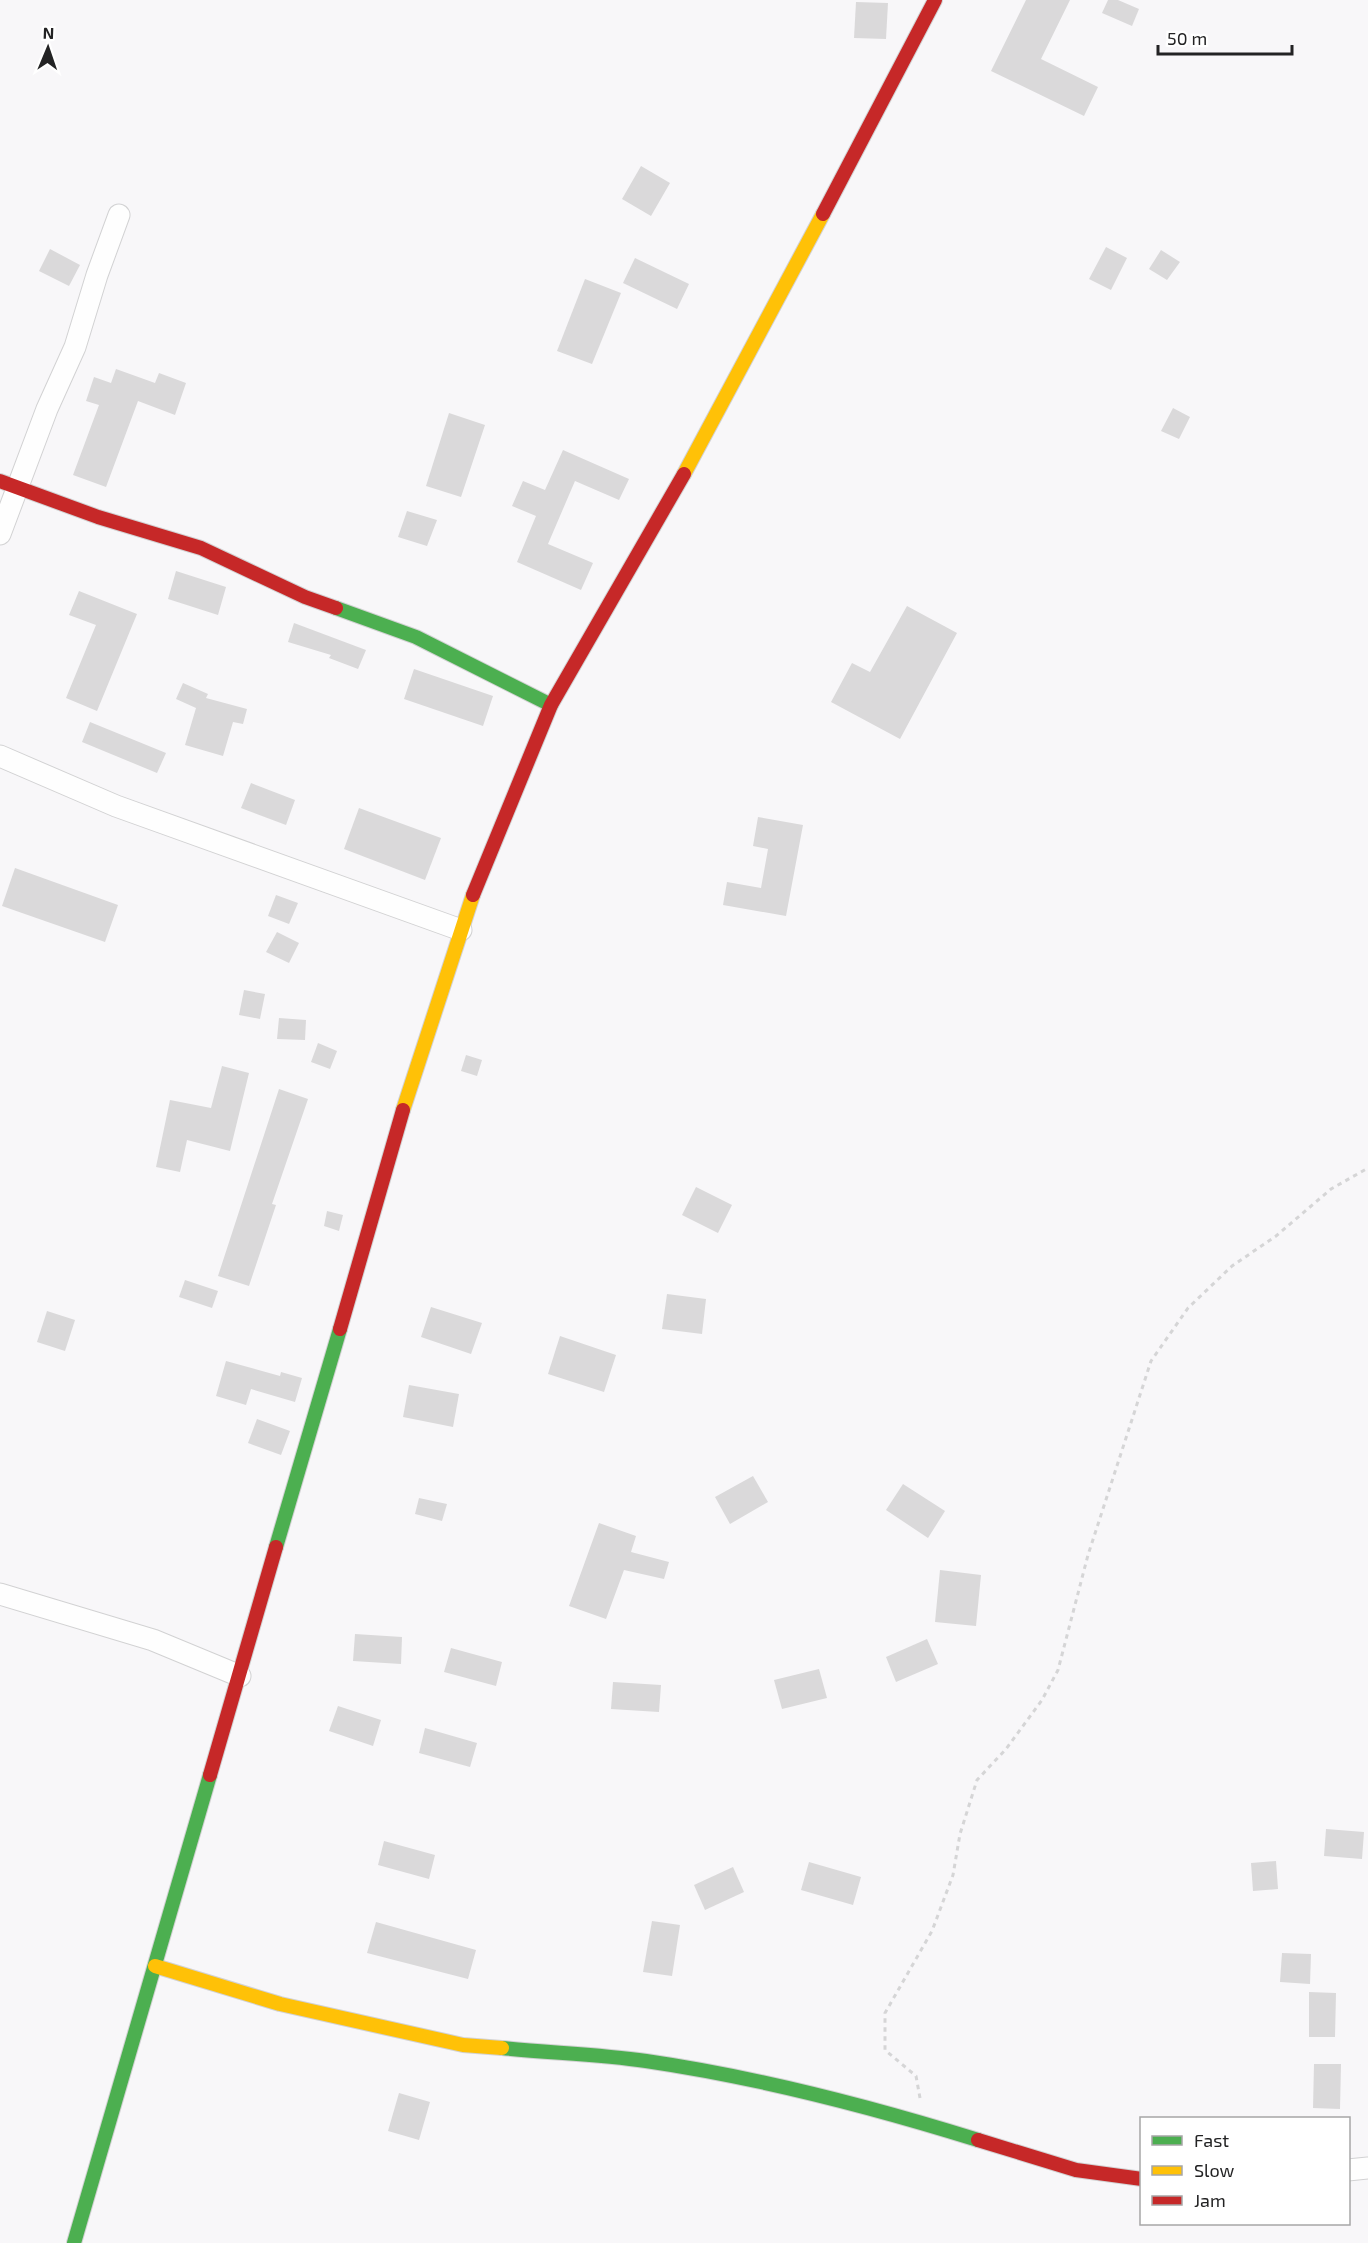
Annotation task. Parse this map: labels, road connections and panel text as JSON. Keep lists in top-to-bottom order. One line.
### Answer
{"legend":["Fast","Slow","Jam"],"scale_bar":"50 m","north":"top"}
